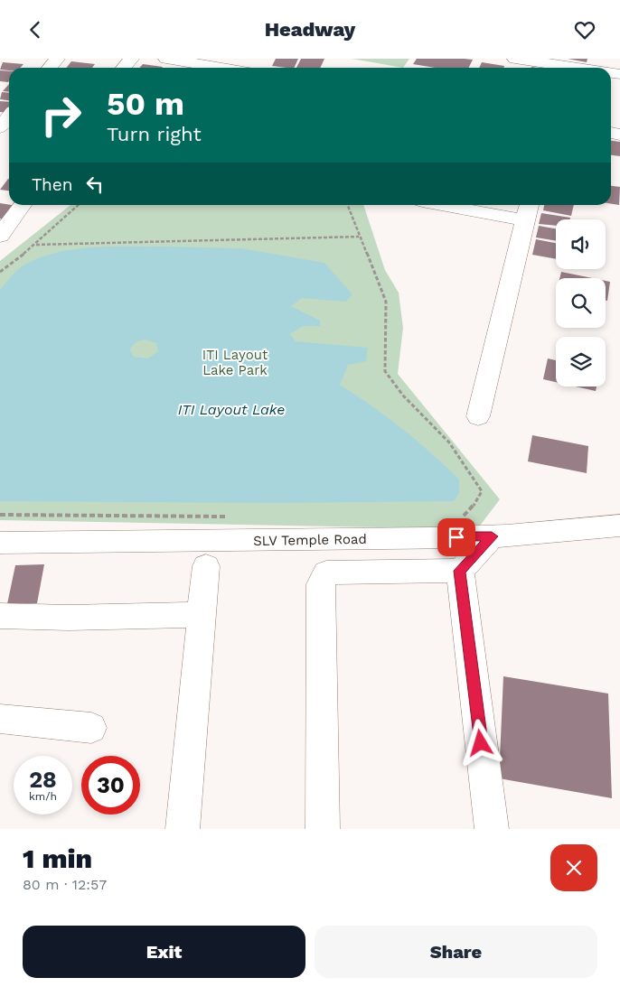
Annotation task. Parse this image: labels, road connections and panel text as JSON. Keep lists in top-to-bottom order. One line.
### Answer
{"streets":{"street":["SLV Temple Road"]},"water":["ITI Layout Lake"],"parks":["ITI Layout Lake Park"],"page":{"header":"Headway","turn":["50 m","Turn right"],"then":"Then","speed":"28 km/h","limit":"30","heading":["1 min","80 m · 12:57"],"buttons":["Exit","Share"]}}
